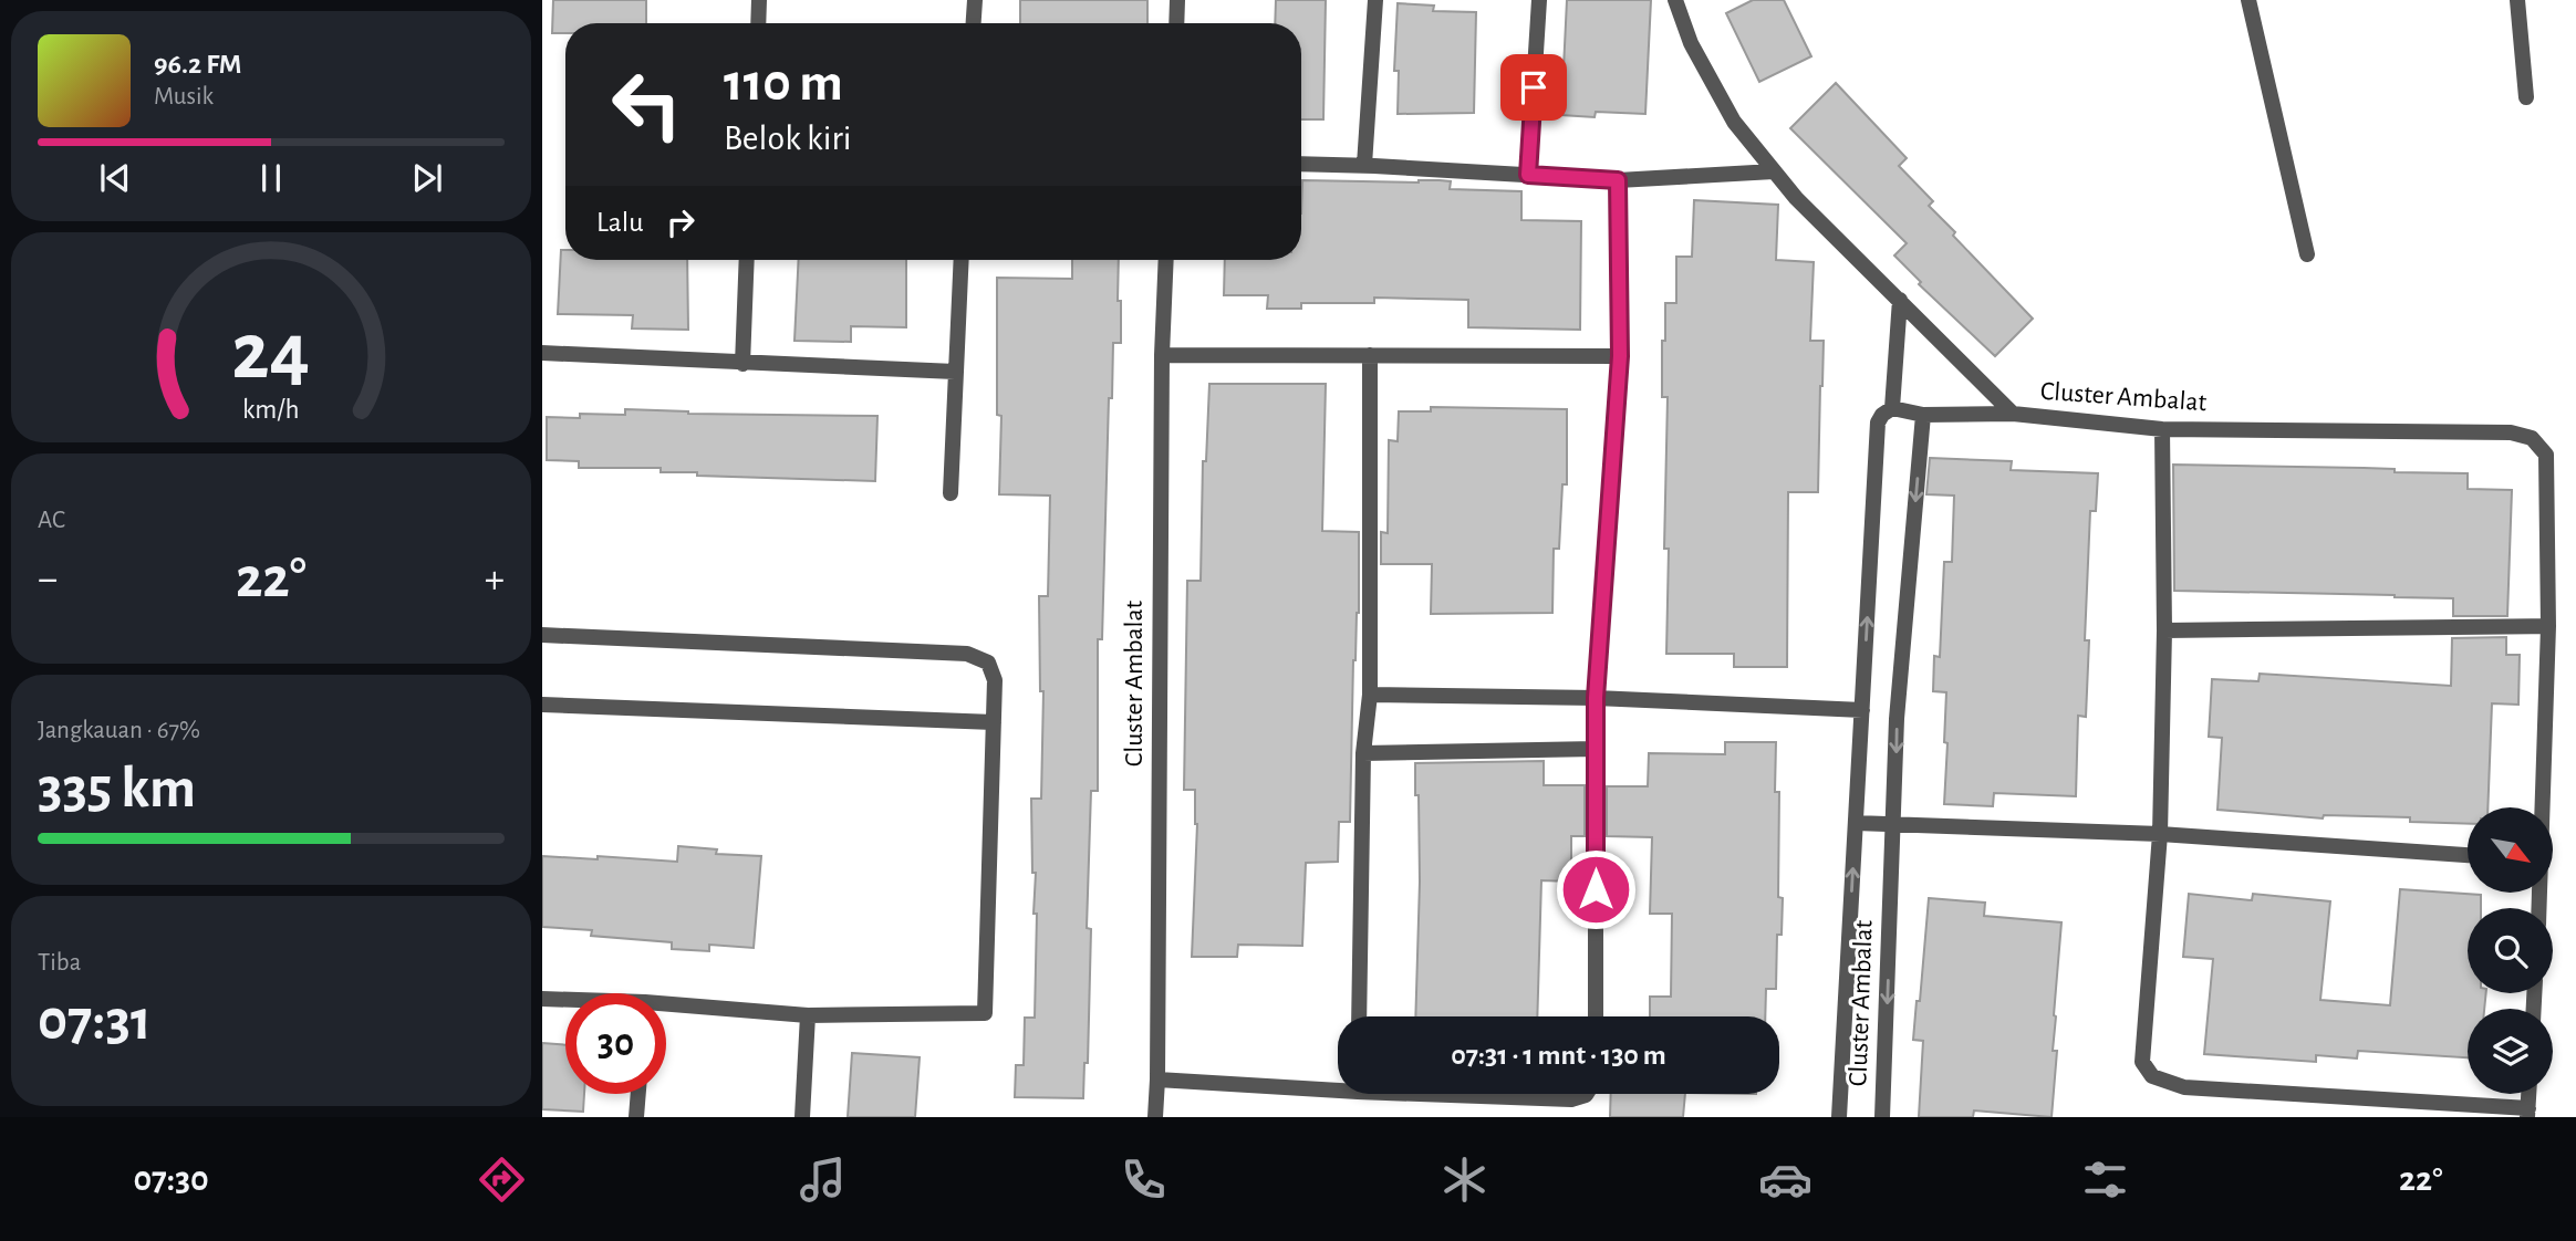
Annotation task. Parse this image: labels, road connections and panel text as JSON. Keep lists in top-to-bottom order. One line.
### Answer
{"streets":{"street":["Cluster Ambalat"]},"north":"bottom right","page":{"turn":["110 m","Belok kiri"],"song":["96.2 FM","Musik"],"then":"Lalu","tile":["AC",["Jangkauan · 67%","335 km"],["Tiba","07:31"]],"heat":["−","22°","+"],"limit":"30","trip":"07:31 · 1 mnt · 130 m","tabs":["07:30","22°"],"gauge":["24","km/h"]}}
